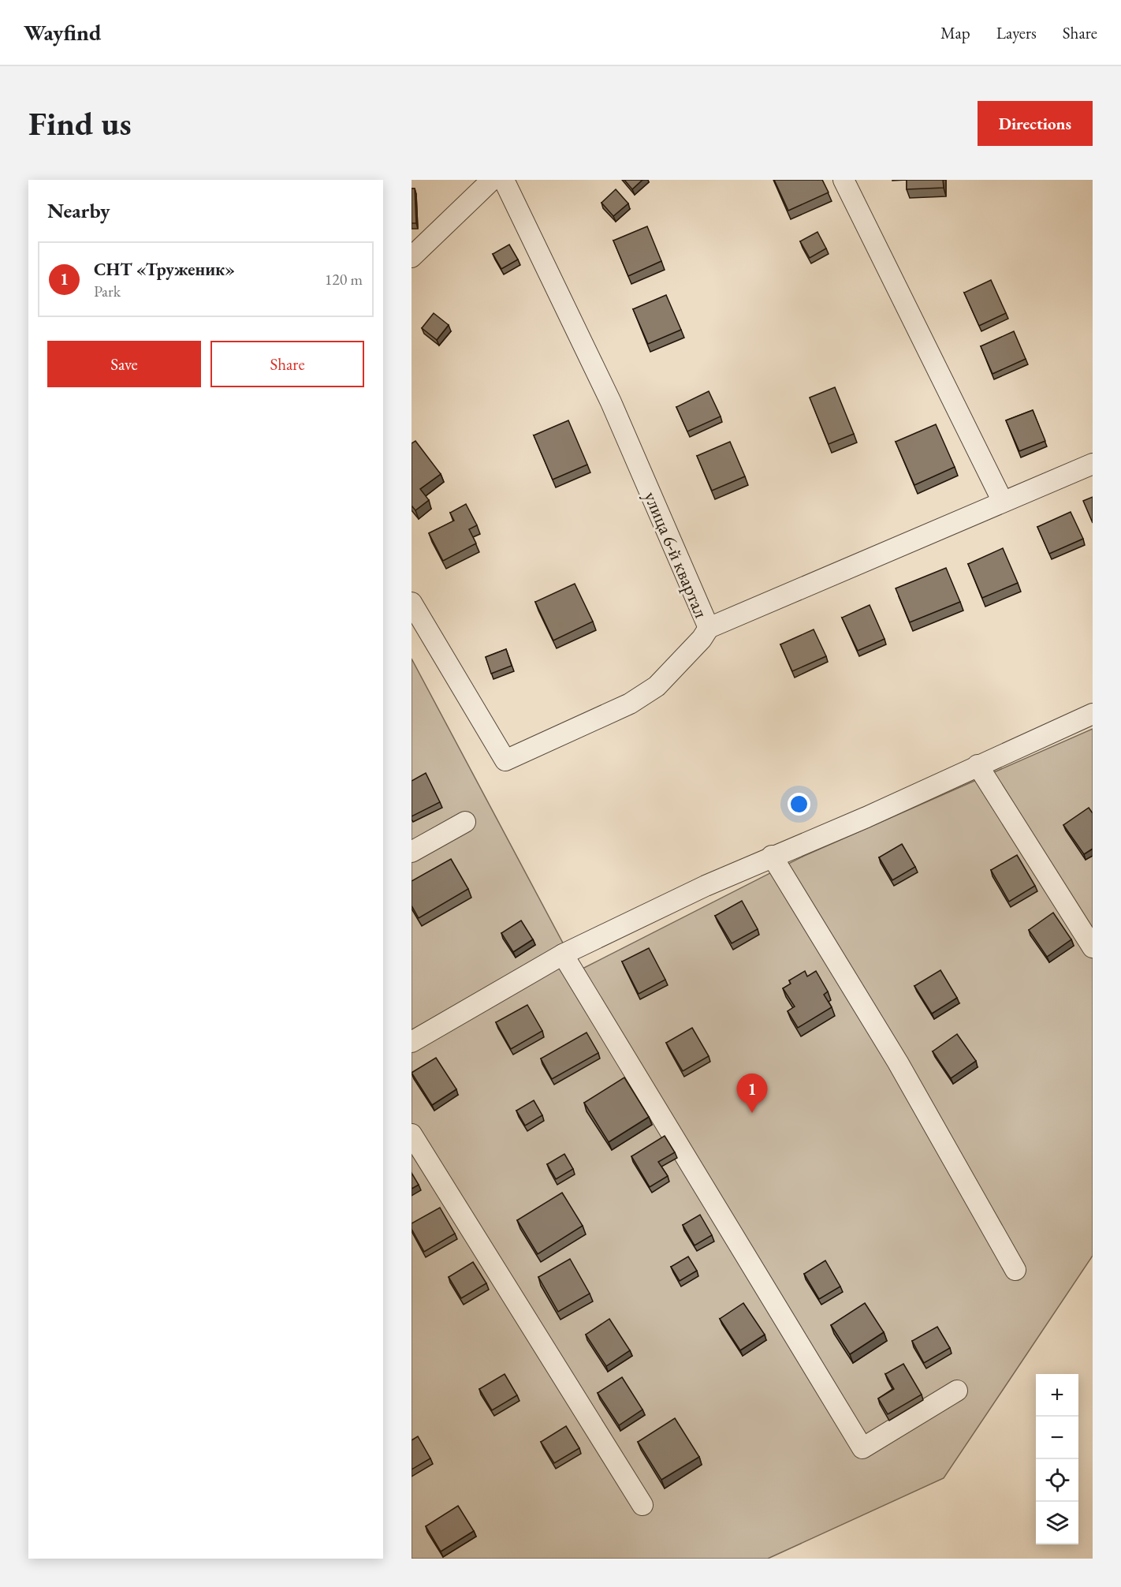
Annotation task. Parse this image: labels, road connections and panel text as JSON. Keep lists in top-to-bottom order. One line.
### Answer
{"streets":{"street":["улица 6-й квартал"]},"page":{"header":"Wayfind","nav":["Map","Layers","Share"],"buttons":["Directions",["Save","Share"]],"title":"Find us","heading":"Nearby","list":[{"mark":"1","name":"СНТ «Труженик»","note":"Park","value":"120 m"}],"pins":"1","map_buttons":["+","−"]}}
